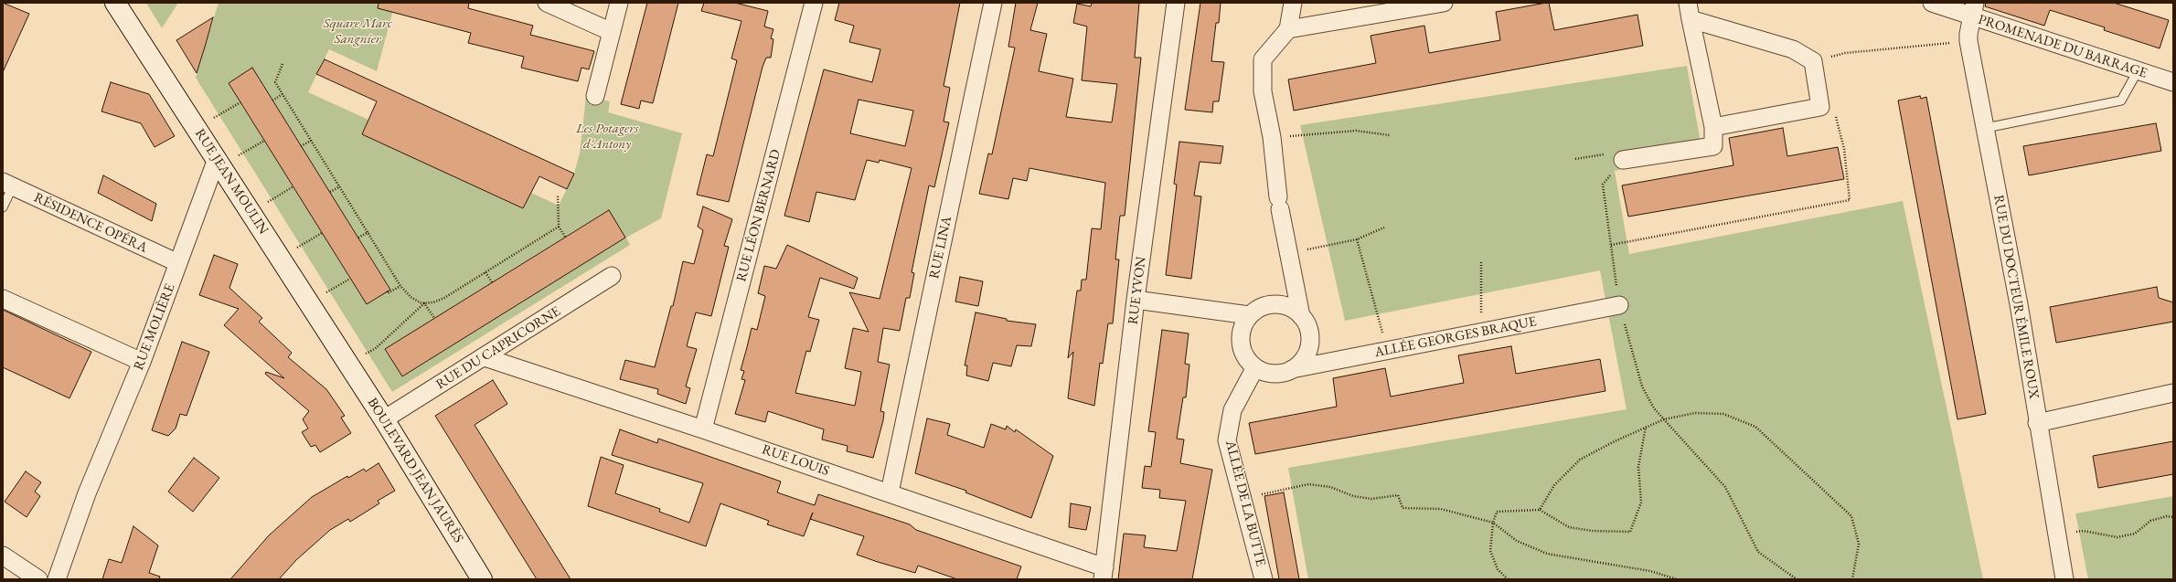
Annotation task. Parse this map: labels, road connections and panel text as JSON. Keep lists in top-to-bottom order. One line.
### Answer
{"streets":{"main road":["RUE JEAN MOULIN","BOULEVARD JEAN JAURÈS"],"street":["PROMENADE DU BARRAGE","RUE LÉON BERNARD","RÉSIDENCE OPÉRA","RUE LINA","RUE YVON","RUE DU DOCTEUR ÉMILE ROUX","RUE MOLIÈRE","ALLÉE GEORGES BRAQUE","RUE DU CAPRICORNE","RUE LOUIS","ALLÉE DE LA BUTTE"]},"crossings":[["PROMENADE DU BARRAGE","RUE DU DOCTEUR ÉMILE ROUX"],["RUE JEAN MOULIN","RUE MOLIÈRE"],["RUE JEAN MOULIN","BOULEVARD JEAN JAURÈS"],["RUE LÉON BERNARD","RUE LOUIS"],["RÉSIDENCE OPÉRA","RUE MOLIÈRE"],["RUE LINA","RUE LOUIS"],["RUE YVON","RUE LOUIS"],["ALLÉE GEORGES BRAQUE","ALLÉE DE LA BUTTE"],["RUE DU CAPRICORNE","RUE LOUIS"],["RUE DU CAPRICORNE","BOULEVARD JEAN JAURÈS"]],"parks":["Square Marc Sangnier","Les Potagers d'Antony"]}
